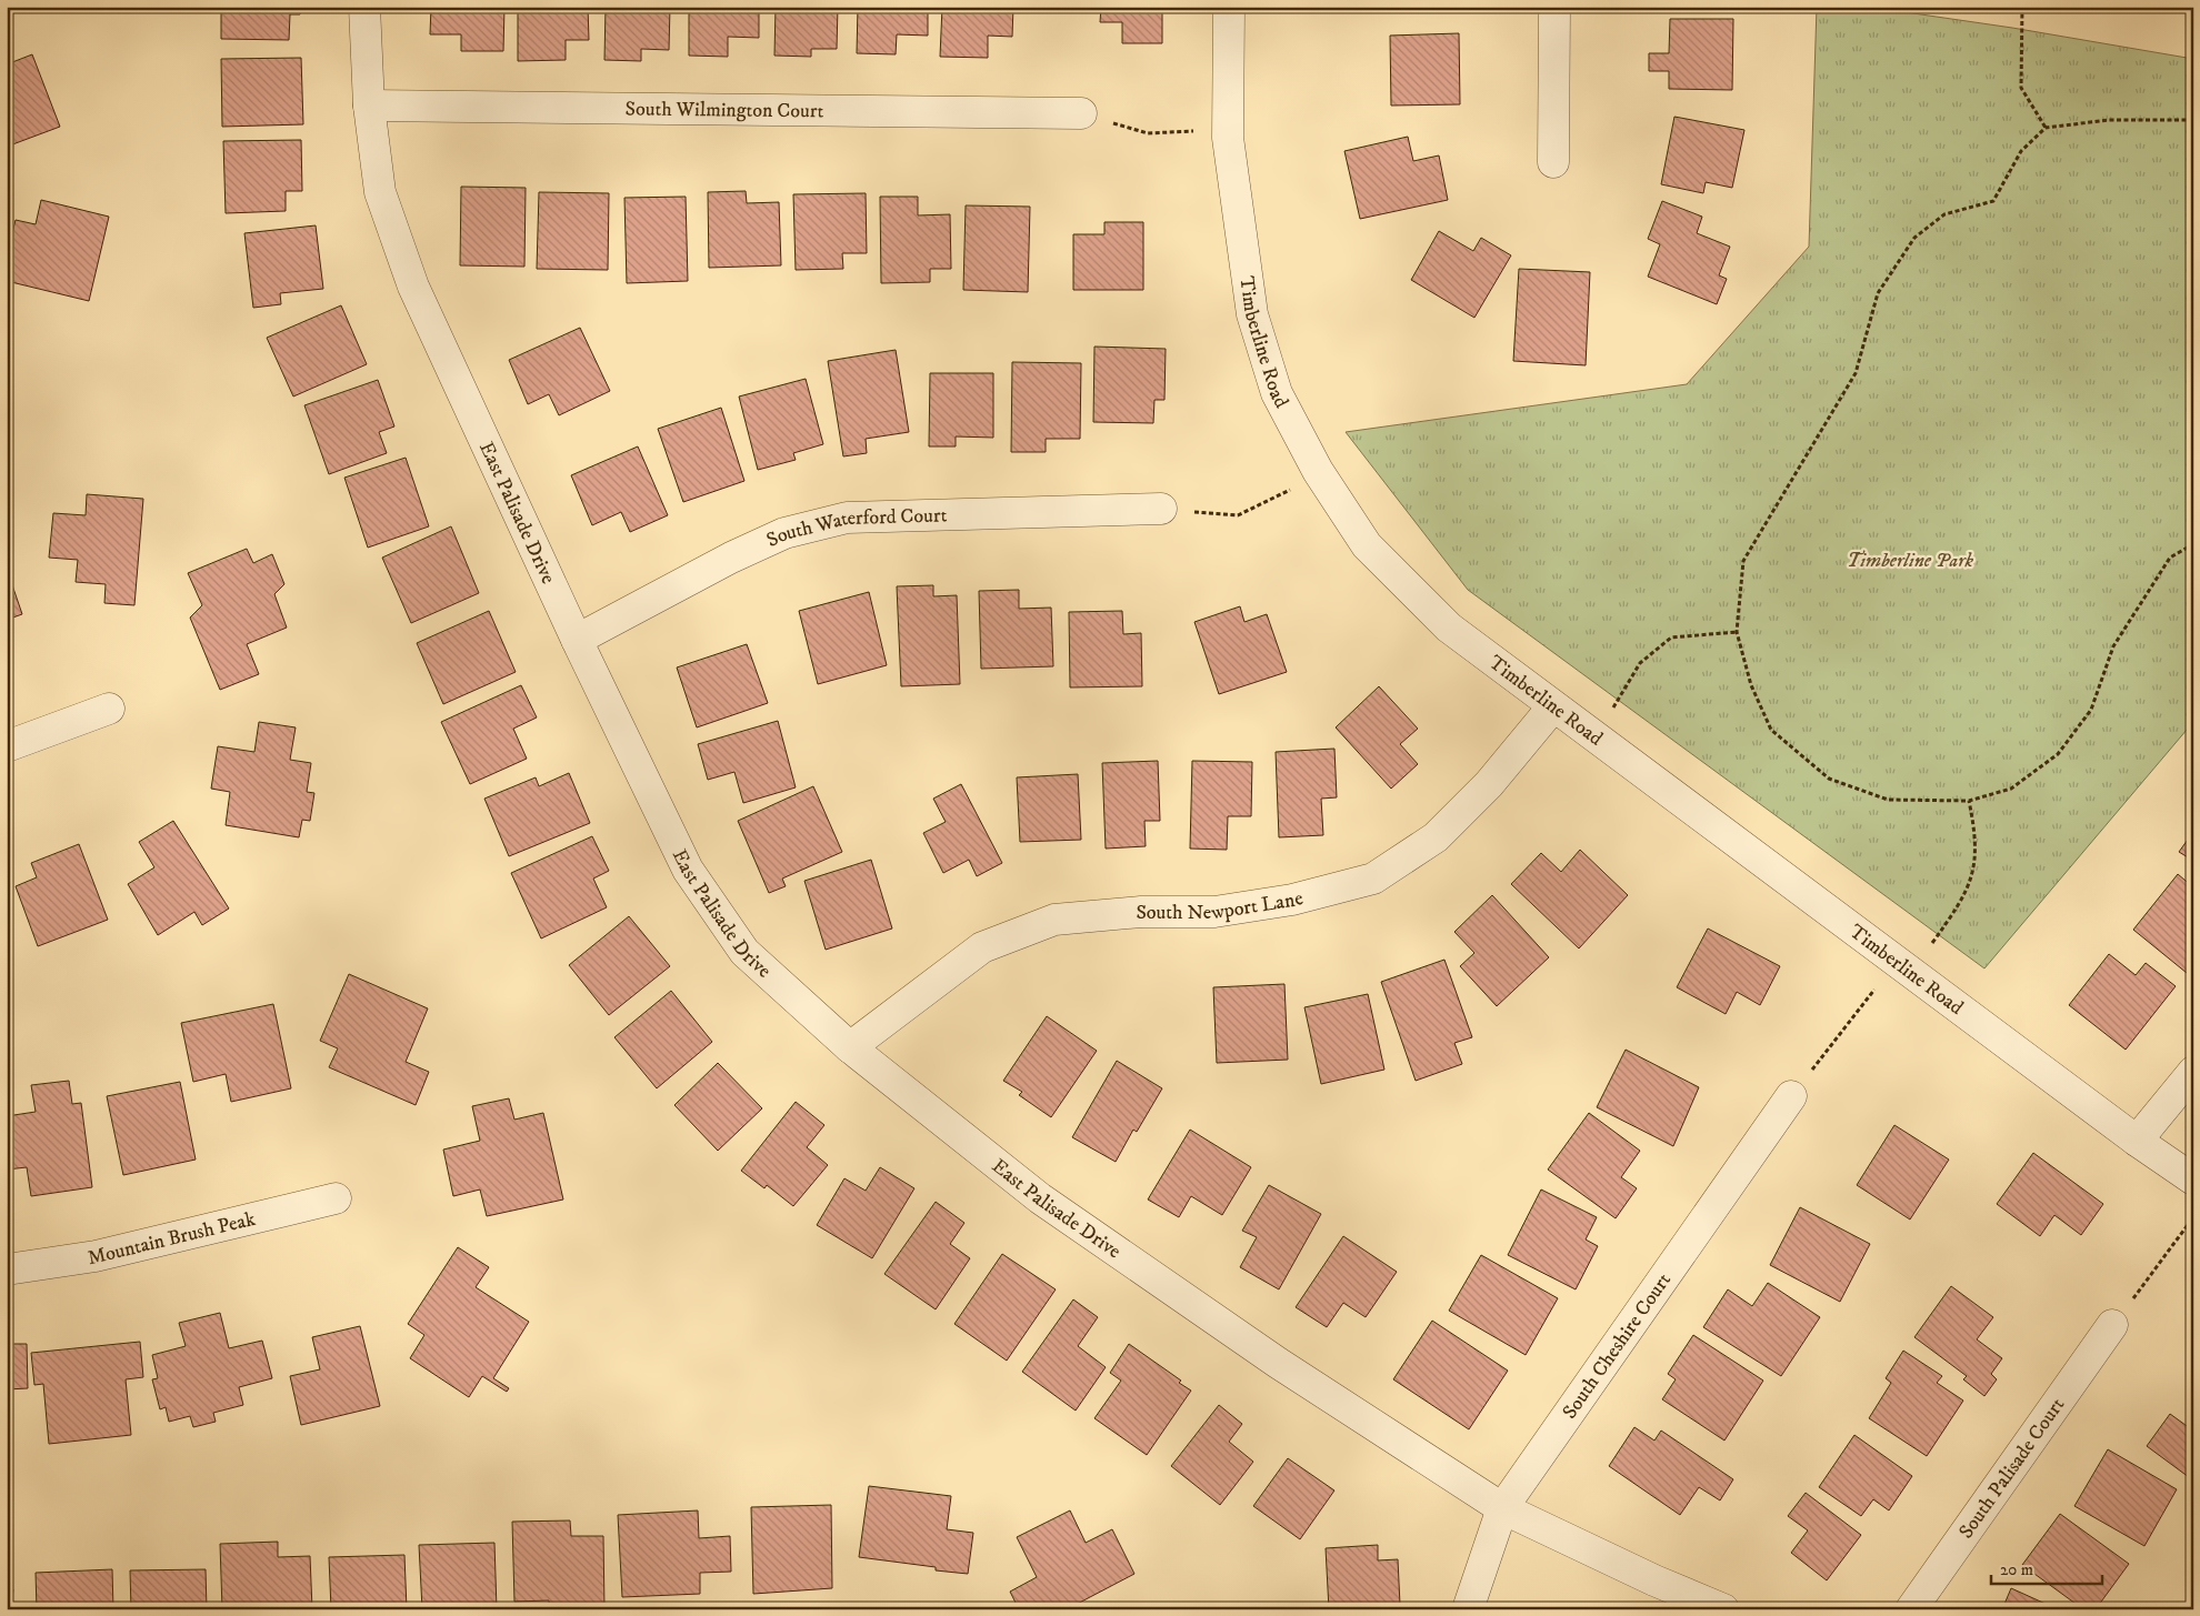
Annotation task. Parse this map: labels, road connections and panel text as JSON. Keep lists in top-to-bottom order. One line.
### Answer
{"streets":{"street":["South Wilmington Court","Timberline Road","East Palisade Drive","South Waterford Court","South Newport Lane","Mountain Brush Peak","South Cheshire Court","South Palisade Court"]},"crossings":[["South Wilmington Court","East Palisade Drive"],["Timberline Road","South Newport Lane"],["East Palisade Drive","South Waterford Court"],["East Palisade Drive","South Newport Lane"],["East Palisade Drive","South Cheshire Court"]],"parks":["Timberline Park"],"scale_bar":"20 m"}
